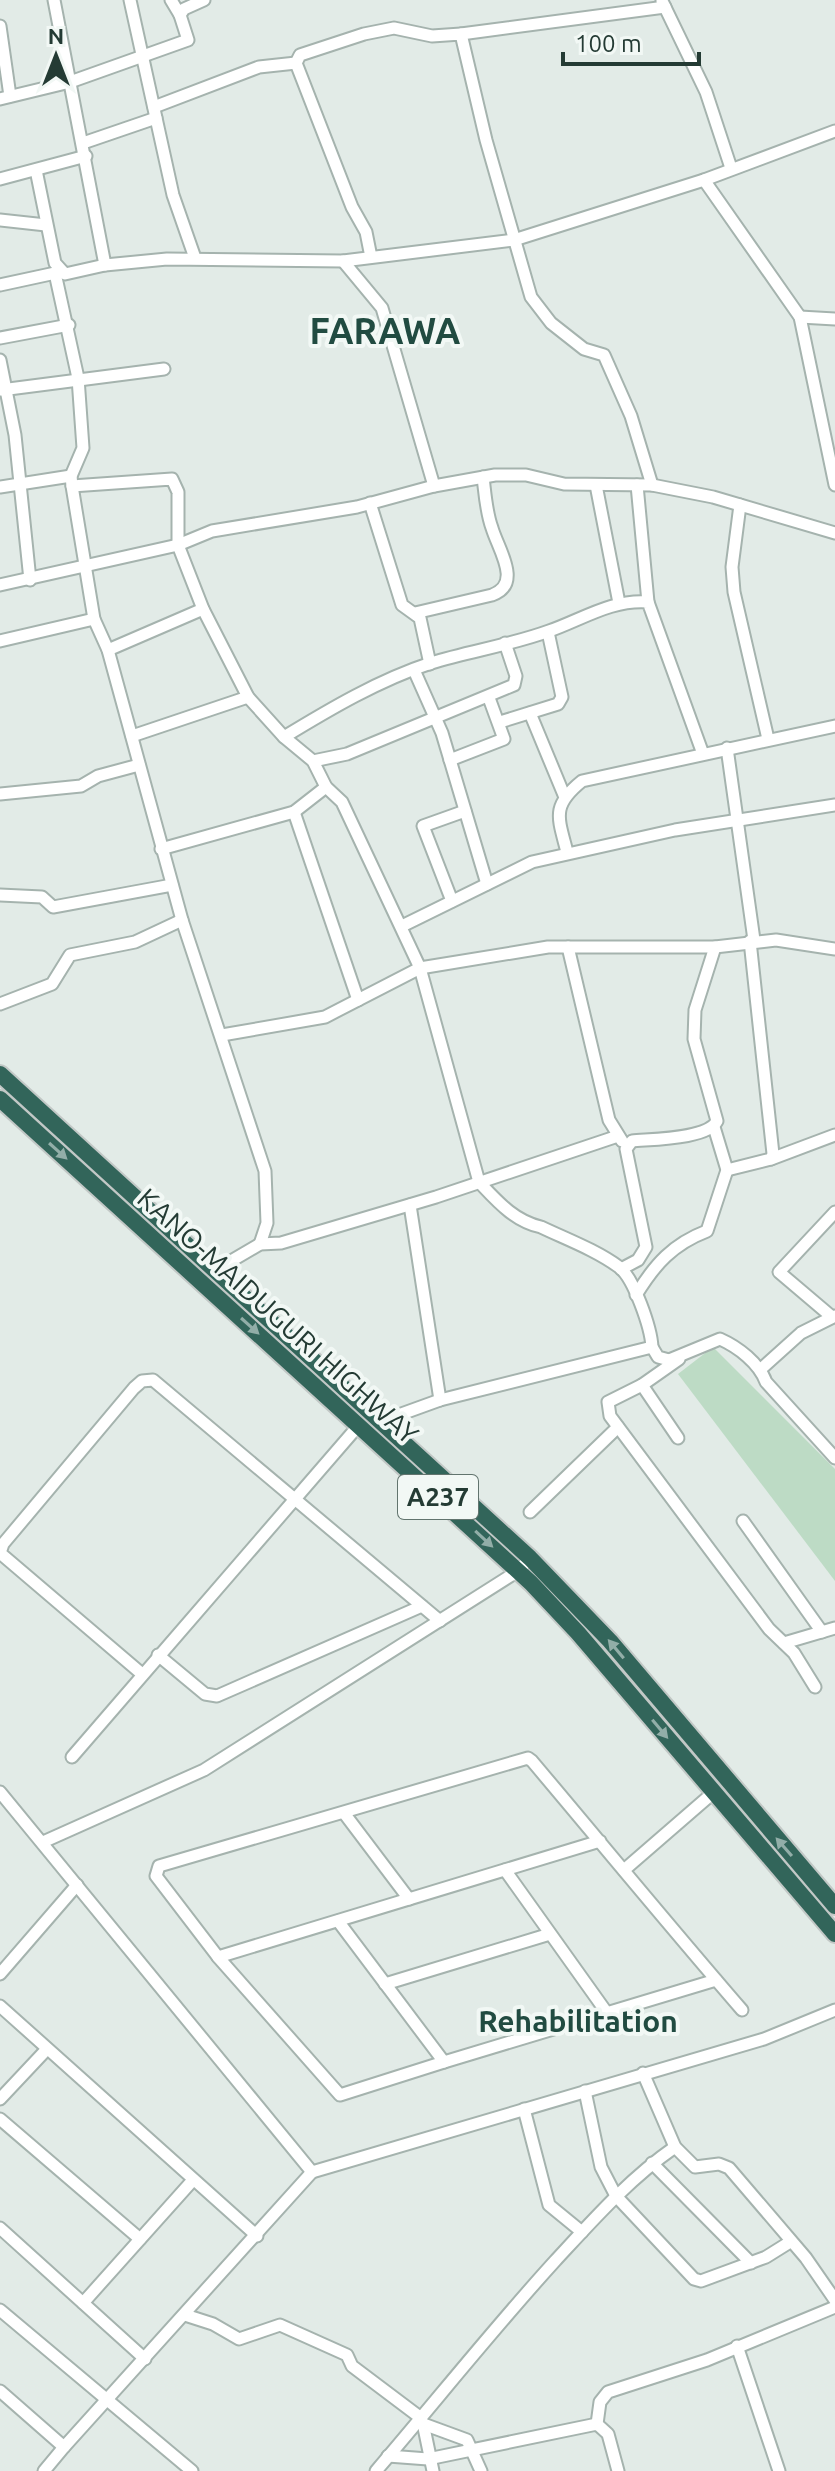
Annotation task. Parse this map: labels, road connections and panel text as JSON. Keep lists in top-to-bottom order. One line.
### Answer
{"streets":{"highway":["KANO-MAIDUGURI HIGHWAY","A237"]},"districts":["FARAWA","Rehabilitation"],"scale_bar":"100 m","north":"top"}
